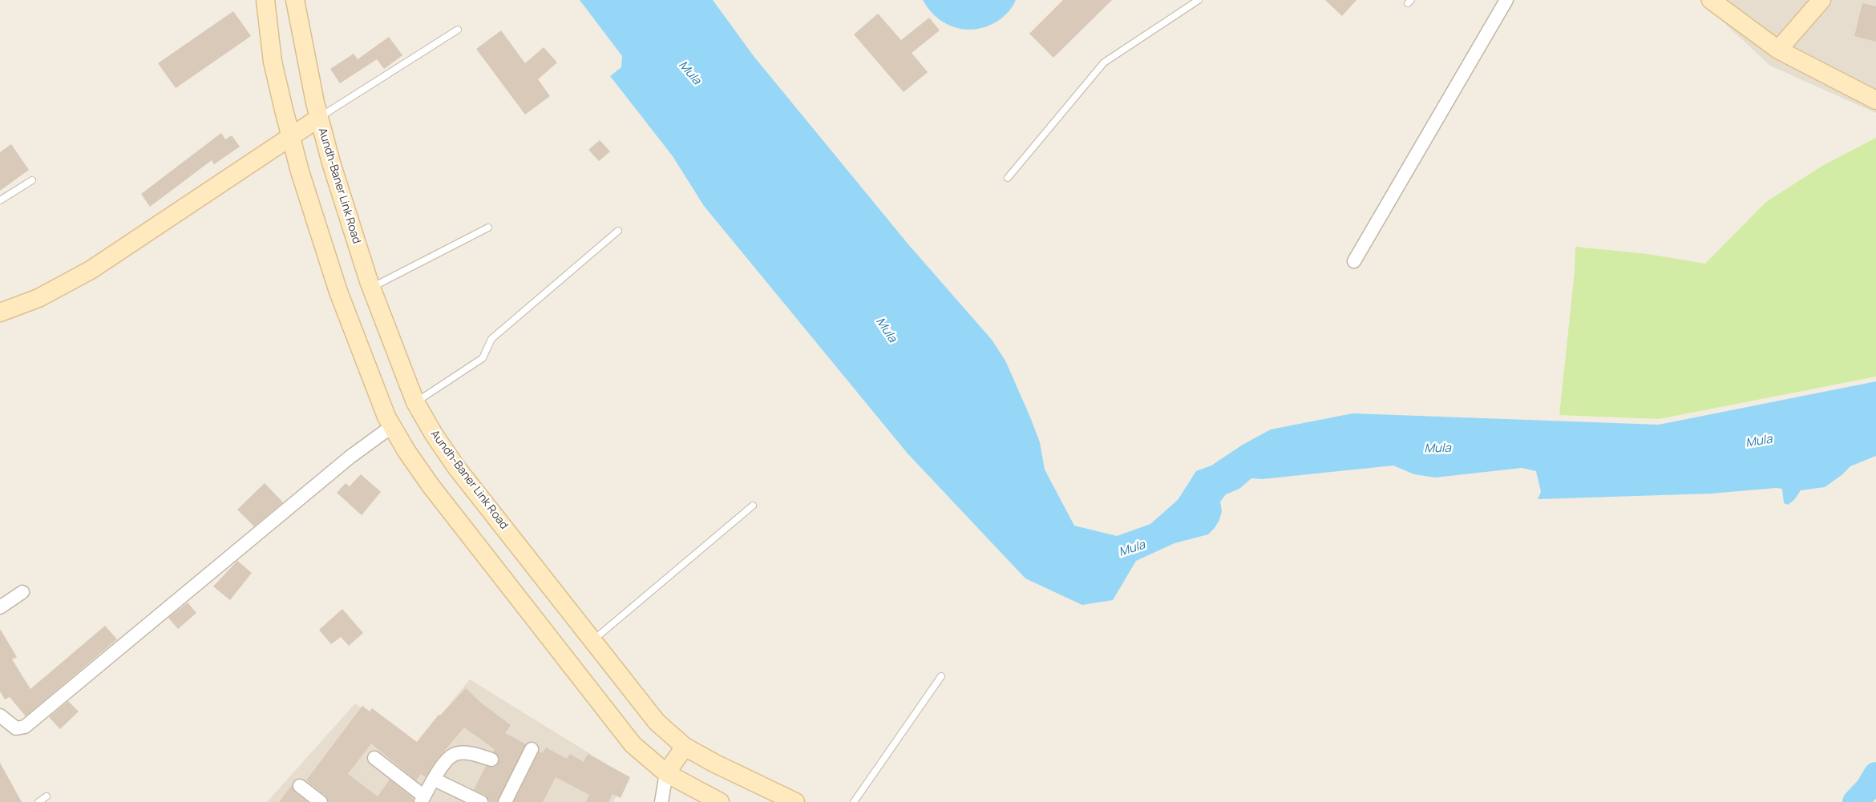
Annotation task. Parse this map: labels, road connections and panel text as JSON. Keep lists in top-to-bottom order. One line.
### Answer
{"streets":{"main road":["Aundh-Baner Link Road"]},"water":["Mula"]}
